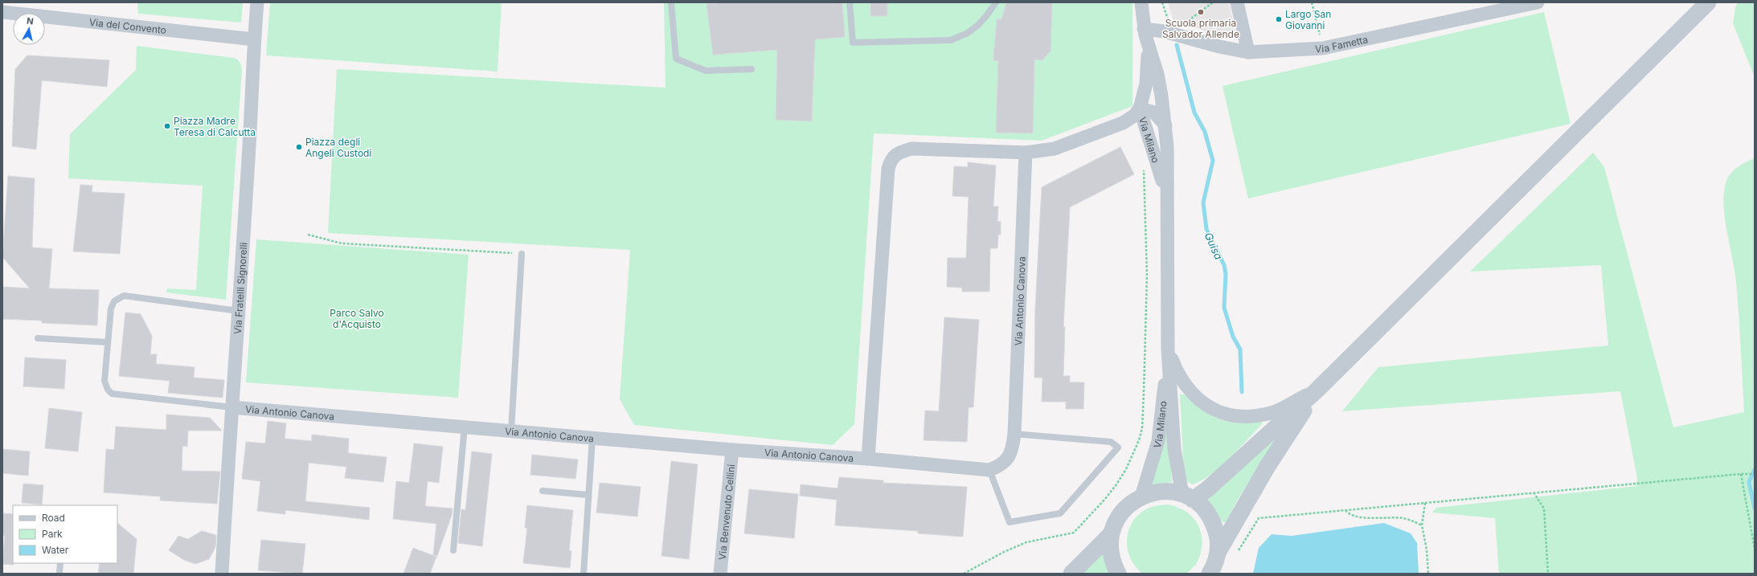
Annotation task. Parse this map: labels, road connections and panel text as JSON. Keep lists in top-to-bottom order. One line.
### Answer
{"streets":{"street":["Via del Convento","Via Fametta","Via Milano","Via Fratelli Signorelli","Via Antonio Canova","Via Benvenuto Cellini"]},"crossings":[["Via del Convento","Via Fratelli Signorelli"],["Via Fametta","Via Milano"],["Via Milano","Via Antonio Canova"],["Via Fratelli Signorelli","Via Antonio Canova"],["Via Antonio Canova","Via Benvenuto Cellini"]],"water":["Guisa"],"parks":["Parco Salvo d'Acquisto"],"places":["Scuola primaria Salvador Allende","Largo San Giovanni","Piazza Madre Teresa di Calcutta","Piazza degli Angeli Custodi"],"legend":["Road","Park","Water"],"north":"top"}
